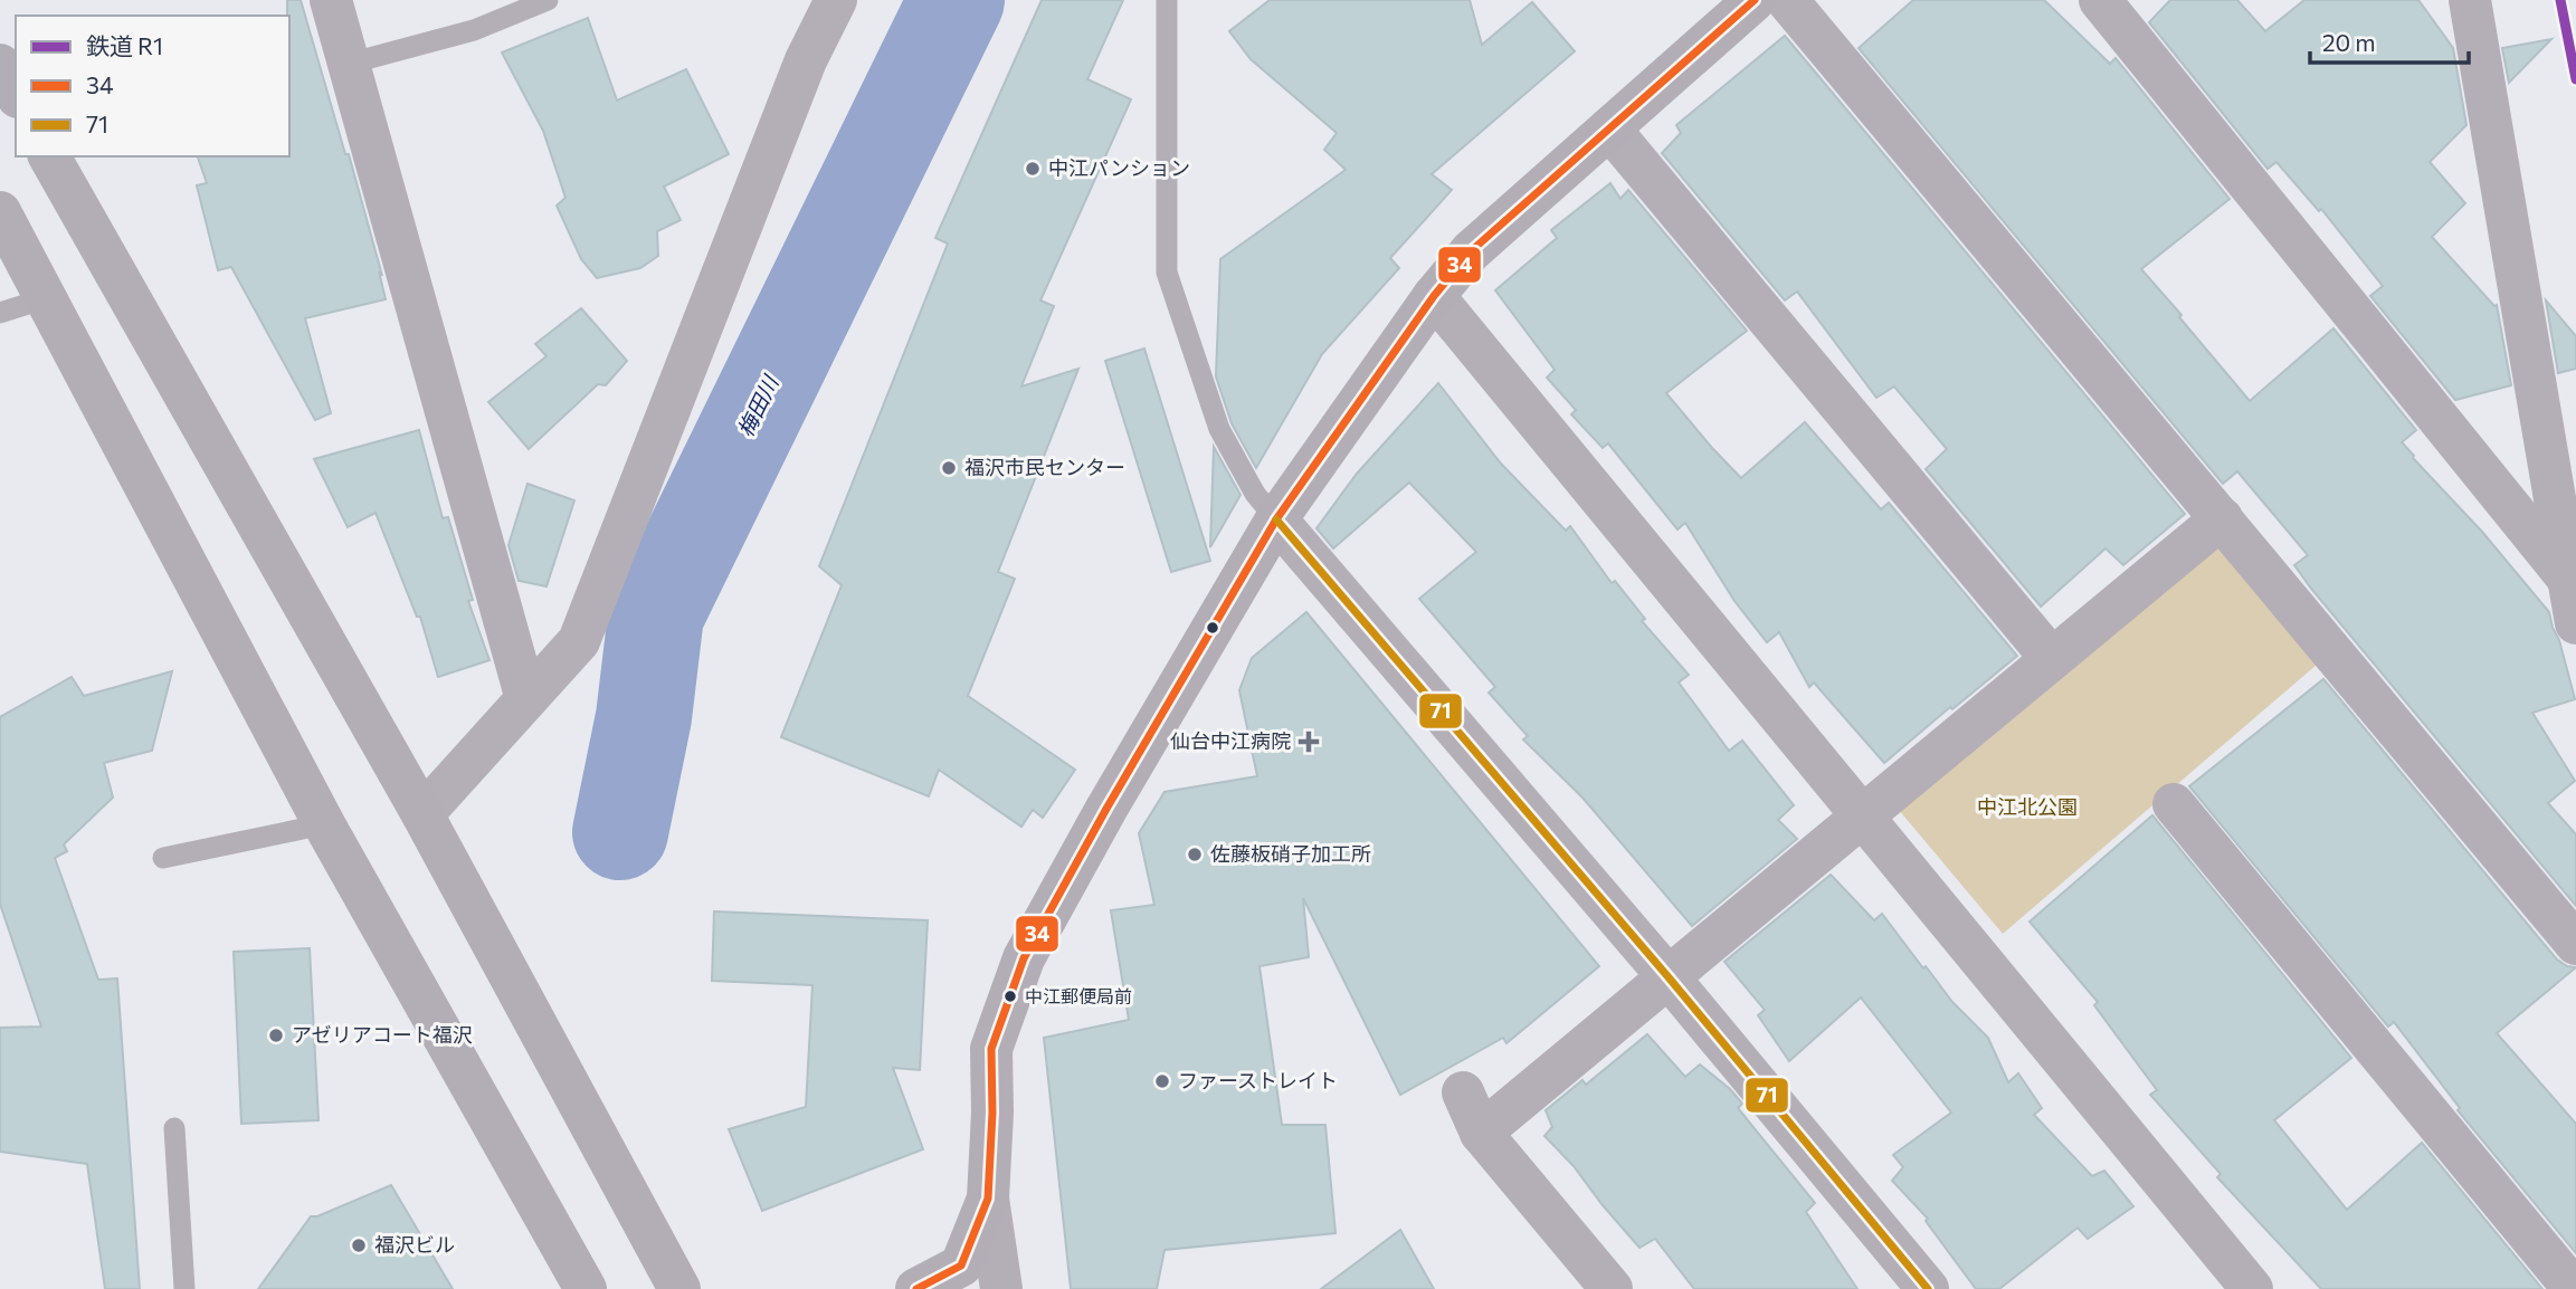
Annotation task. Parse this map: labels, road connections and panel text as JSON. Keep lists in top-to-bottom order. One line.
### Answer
{"water":["梅田川"],"parks":["中江北公園"],"places":{"other":["中江パンション","福沢市民センター","佐藤板硝子加工所","中江郵便局前","アゼリアコート福沢","ファーストレイト","福沢ビル"],"health":["仙台中江病院"]},"lines":["rail line R1","transit line 34","transit line 71"],"legend":["鉄道 R1","34","71"],"scale_bar":"20 m"}
